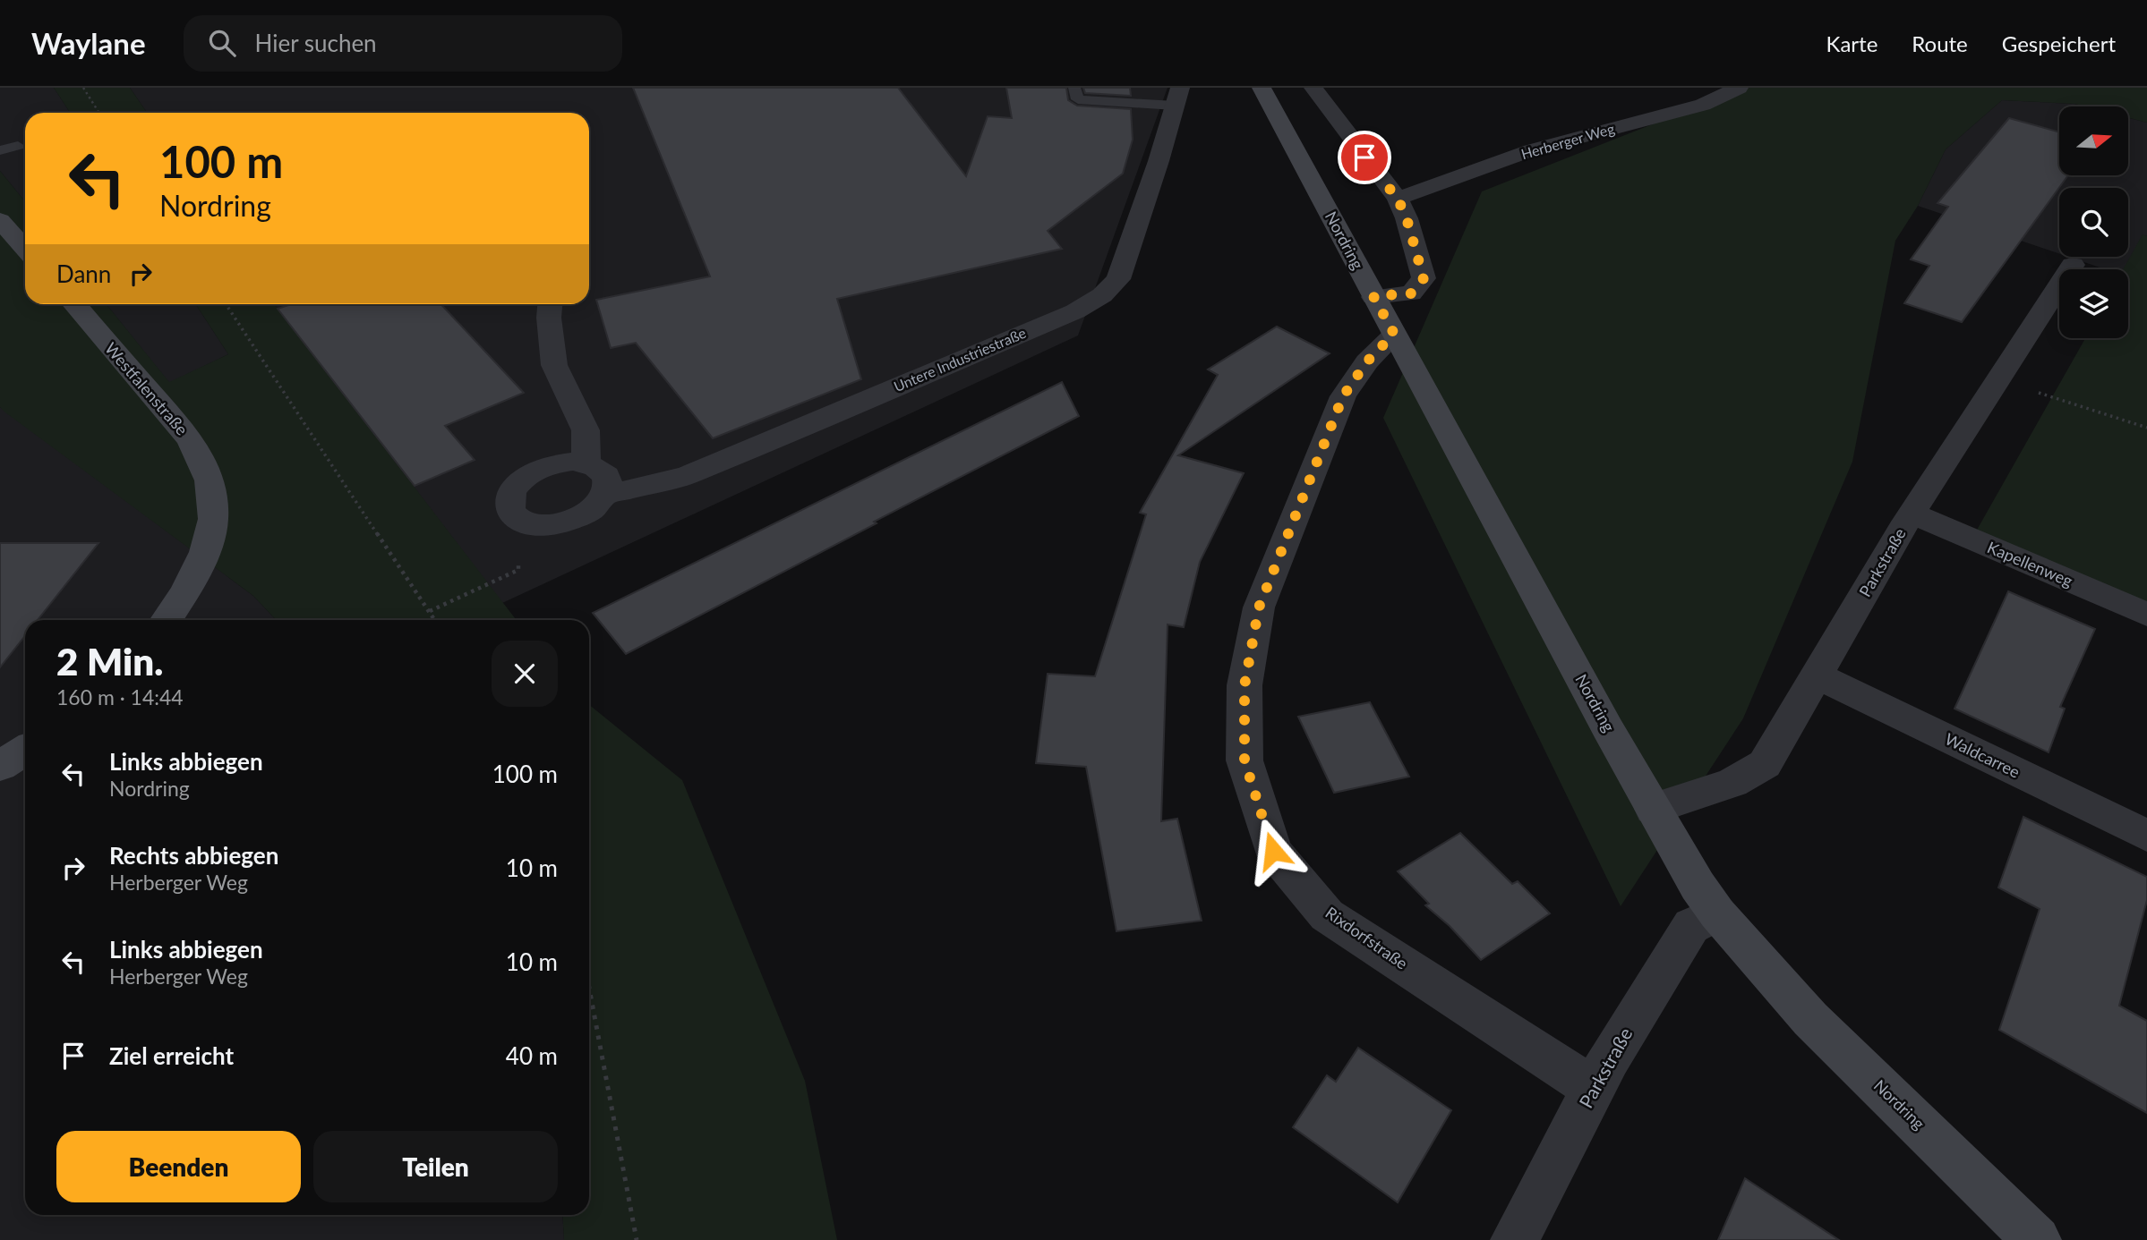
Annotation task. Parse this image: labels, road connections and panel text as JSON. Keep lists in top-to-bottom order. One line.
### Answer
{"streets":{"street":["Herberger Weg","Nordring","Untere Industriestraße","Westfalenstraße","Parkstraße","Kapellenweg","Waldcarree","Rixdorfstraße"]},"crossings":[["Nordring","Parkstraße"],["Nordring","Rixdorfstraße"],["Parkstraße","Kapellenweg"],["Parkstraße","Waldcarree"],["Parkstraße","Rixdorfstraße"]],"north":"right","page":{"header":"Waylane","search":"Hier suchen","nav":["Karte","Route","Gespeichert"],"turn":["100 m","Nordring"],"then":"Dann","heading":["2 Min.","160 m · 14:44"],"list":[{"name":"Links abbiegen","note":"Nordring","value":"100 m"},{"name":"Rechts abbiegen","note":"Herberger Weg","value":"10 m"},{"name":"Links abbiegen","note":"Herberger Weg","value":"10 m"},{"name":"Ziel erreicht","value":"40 m"}],"buttons":["Beenden","Teilen"]}}
